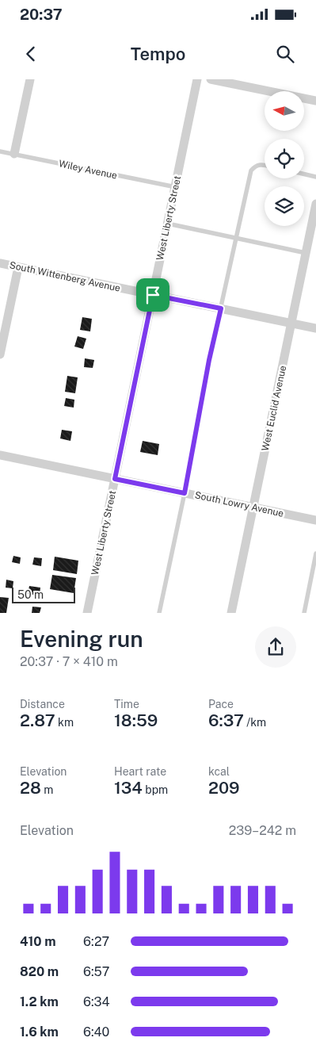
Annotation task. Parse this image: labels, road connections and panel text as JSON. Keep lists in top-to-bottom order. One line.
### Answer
{"streets":{"street":["West Liberty Street","South Wittenberg Avenue","West Euclid Avenue","South Lowry Avenue"],"lane":["Wiley Avenue"]},"crossings":[["Wiley Avenue","West Liberty Street"],["West Liberty Street","South Wittenberg Avenue"],["West Liberty Street","South Lowry Avenue"],["South Wittenberg Avenue","West Euclid Avenue"],["West Euclid Avenue","South Lowry Avenue"]],"scale_bar":"50 m","north":"left","page":{"status":"20:37","header":"Tempo","scale":"50 m","heading":["Evening run","20:37 · 7 × 410 m"],"stats":[["Distance","2.87 km"],["Time","18:59"],["Pace","6:37 /km"],["Elevation","28 m"],["Heart rate","134 bpm"],["kcal","209"]],"chart":["Elevation","239–242 m"],"list":[{"name":"410 m","note":"6:27"},{"name":"820 m","note":"6:57"},{"name":"1.2 km","note":"6:34"},{"name":"1.6 km","note":"6:40"}]}}
